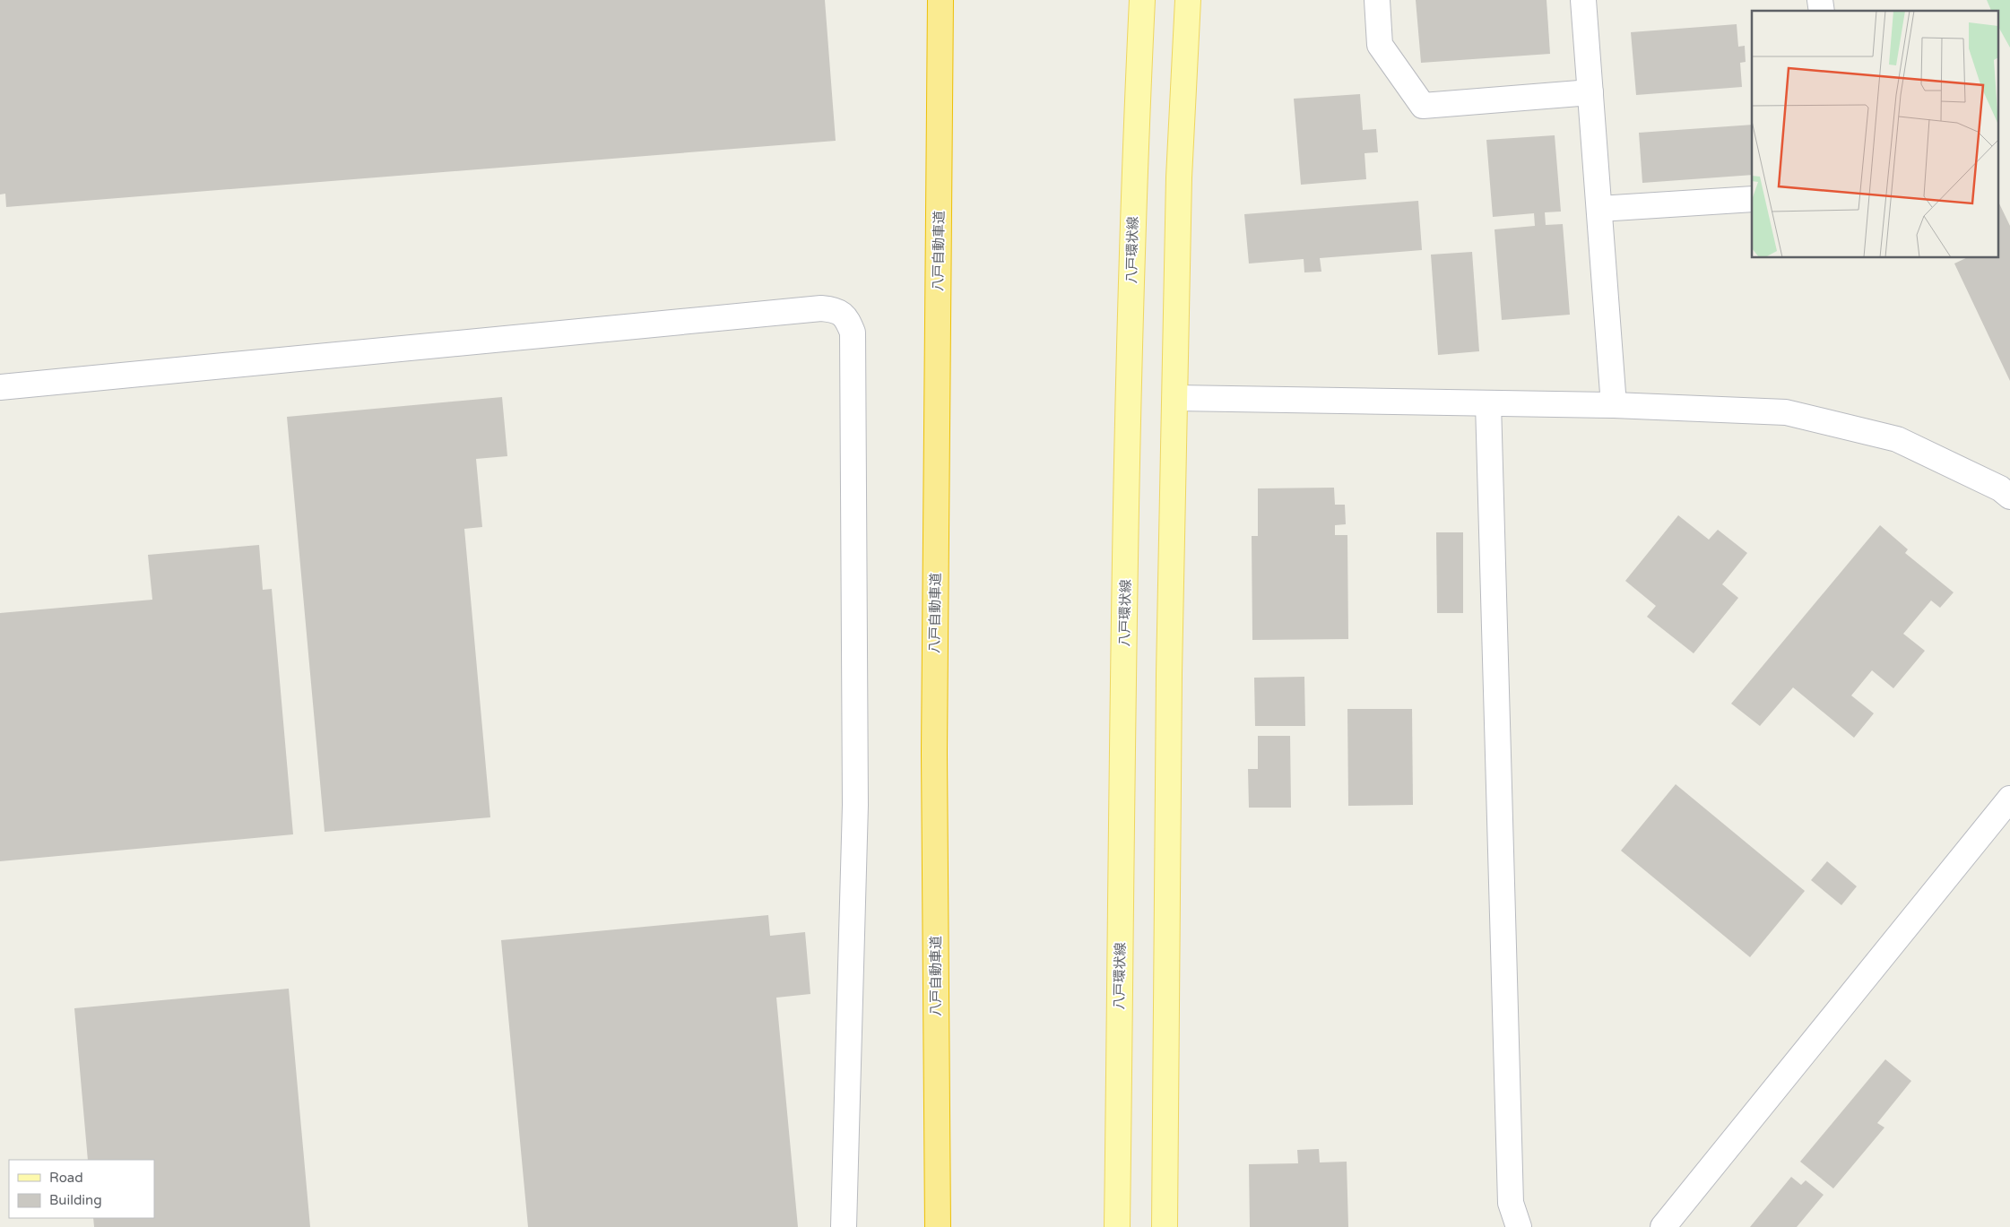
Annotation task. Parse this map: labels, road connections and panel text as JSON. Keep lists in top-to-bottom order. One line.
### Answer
{"streets":{"highway":["八戸自動車道"],"main road":["八戸環状線"]},"legend":["Road","Building"]}
